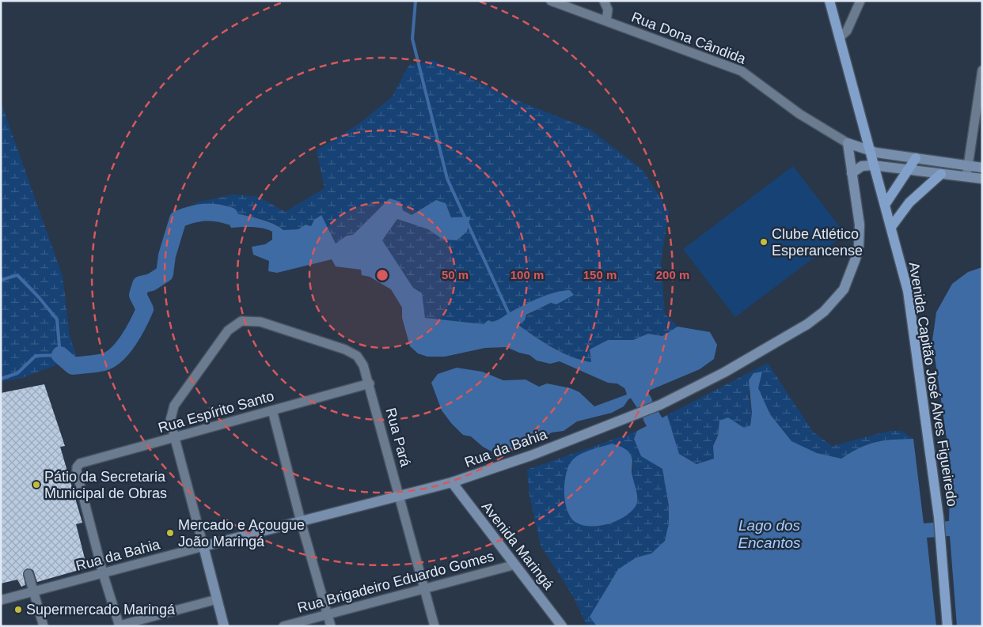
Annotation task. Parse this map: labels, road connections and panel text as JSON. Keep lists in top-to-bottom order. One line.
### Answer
{"streets":{"main road":["Avenida Capitão José Alves Figueiredo"],"street":["Rua Dona Cândida","Rua Espírito Santo","Rua Pará","Rua da Bahia","Avenida Maringá","Rua Brigadeiro Eduardo Gomes"]},"crossings":[["Rua Dona Cândida","Rua da Bahia"],["Rua Espírito Santo","Rua Pará"],["Rua Espírito Santo","Rua da Bahia"],["Rua Pará","Rua da Bahia"],["Rua Pará","Rua Brigadeiro Eduardo Gomes"],["Rua da Bahia","Avenida Maringá"],["Avenida Maringá","Rua Brigadeiro Eduardo Gomes"]],"water":["Lago dos Encantos"],"places":["Clube Atlético Esperancense","Pátio da Secretaria Municipal de Obras","Mercado e Açougue João Maringá","Supermercado Maringá"],"rings":["50 m","100 m","150 m","200 m"]}
